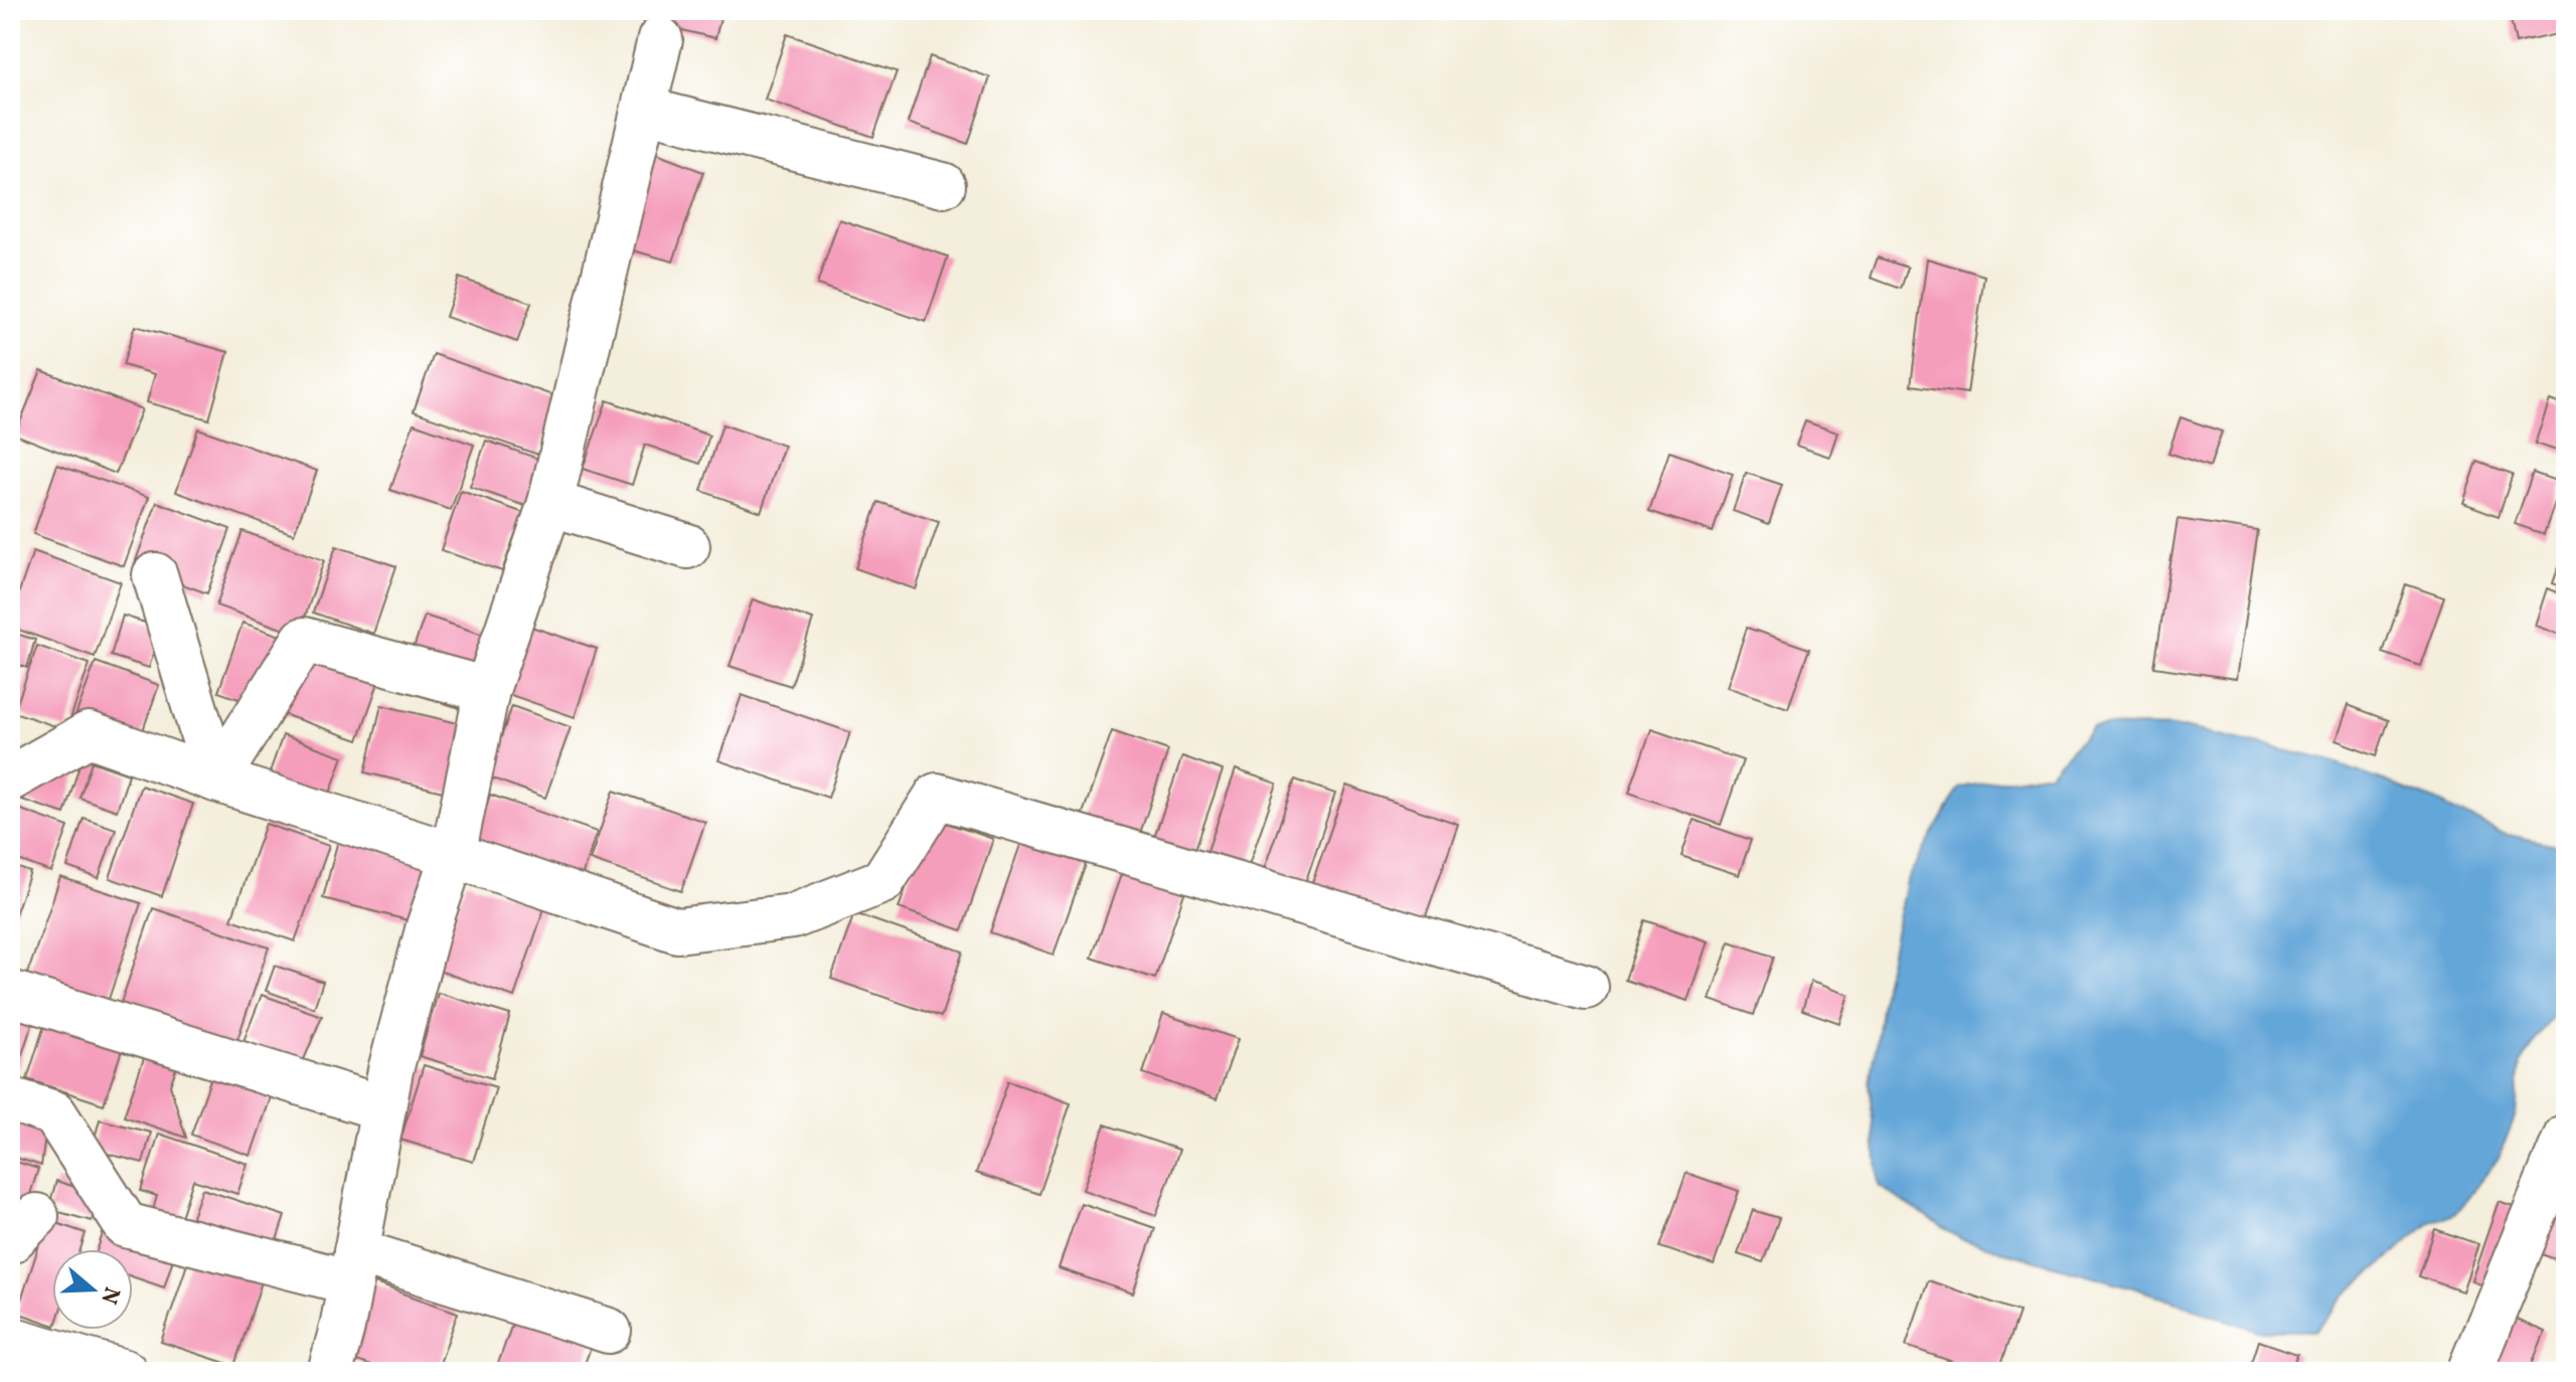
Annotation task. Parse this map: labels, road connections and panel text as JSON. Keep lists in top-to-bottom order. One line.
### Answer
{"north":"right"}
